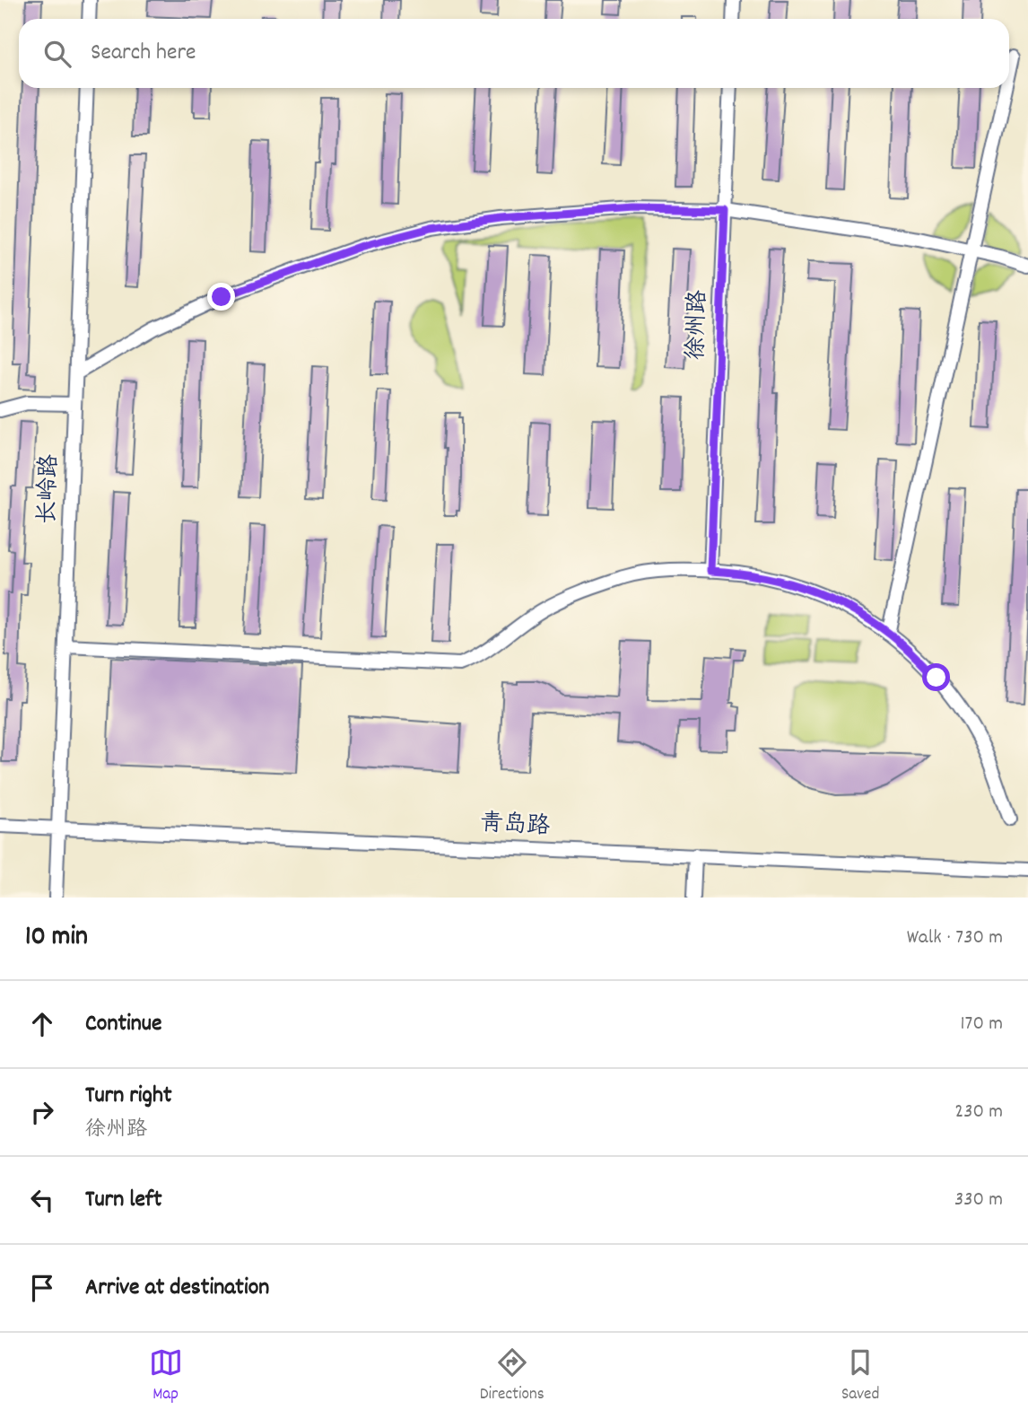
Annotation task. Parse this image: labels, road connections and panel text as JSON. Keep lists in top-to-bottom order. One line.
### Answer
{"streets":{"street":["徐州路","长岭路","青岛路"]},"crossings":[["长岭路","青岛路"]],"page":{"search":"Search here","heading":["10 min","Walk · 730 m"],"list":[["Continue","170 m"],["Turn right","徐州路","230 m"],["Turn left","330 m"],"Arrive at destination"],"nav":["Map","Directions","Saved"]}}
